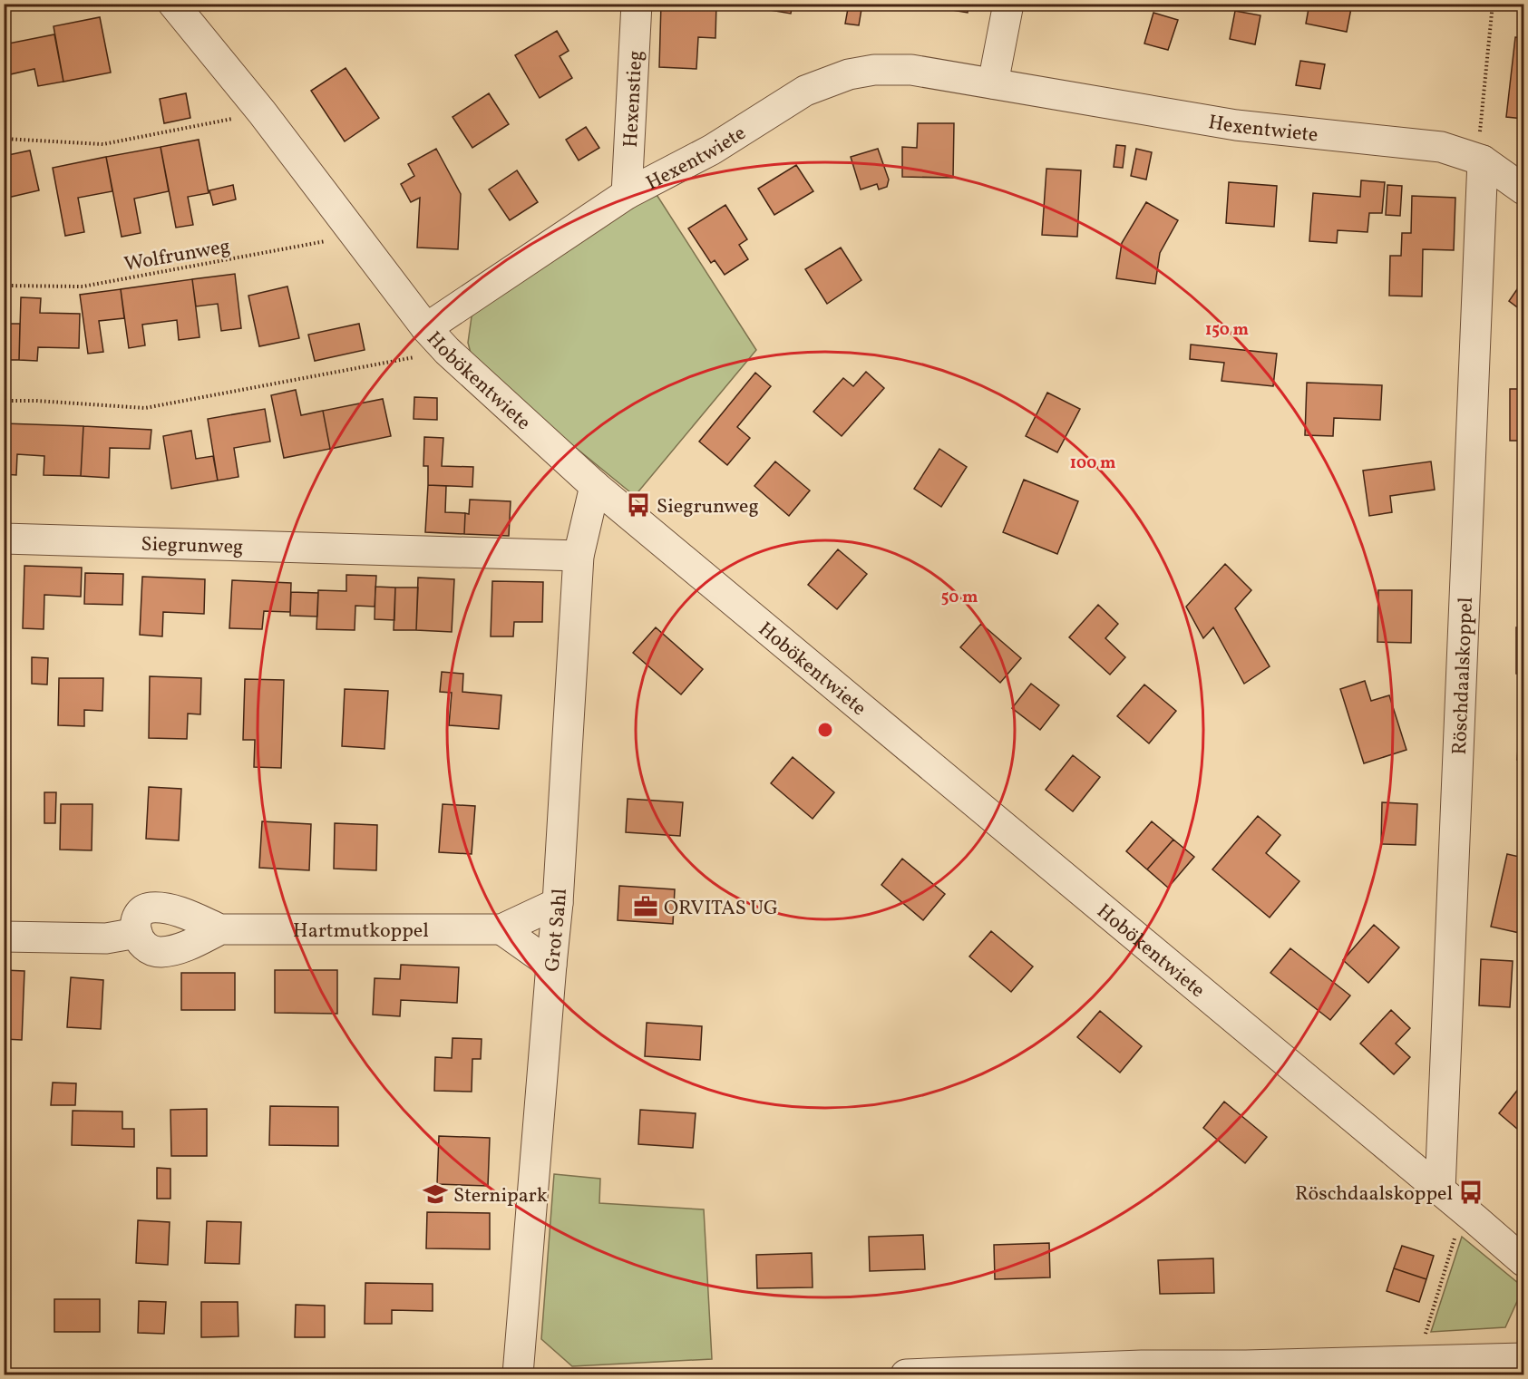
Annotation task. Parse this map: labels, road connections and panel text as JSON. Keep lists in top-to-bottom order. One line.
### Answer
{"streets":{"street":["Hexenstieg","Hexentwiete","Hobökentwiete","Siegrunweg","Röschdaalskoppel","Hartmutkoppel","Grot Sahl"],"path":["Wolfrunweg"]},"crossings":[["Hexenstieg","Hexentwiete"],["Hexentwiete","Hobökentwiete"],["Hexentwiete","Röschdaalskoppel"],["Wolfrunweg","Hobökentwiete"],["Hobökentwiete","Röschdaalskoppel"],["Hobökentwiete","Grot Sahl"],["Siegrunweg","Grot Sahl"],["Hartmutkoppel","Grot Sahl"]],"places":{"bus stop":["Siegrunweg","Röschdaalskoppel"],"office":["ORVITAS UG"],"school or university":["Sternipark"]},"rings":["150 m","100 m","50 m"]}
